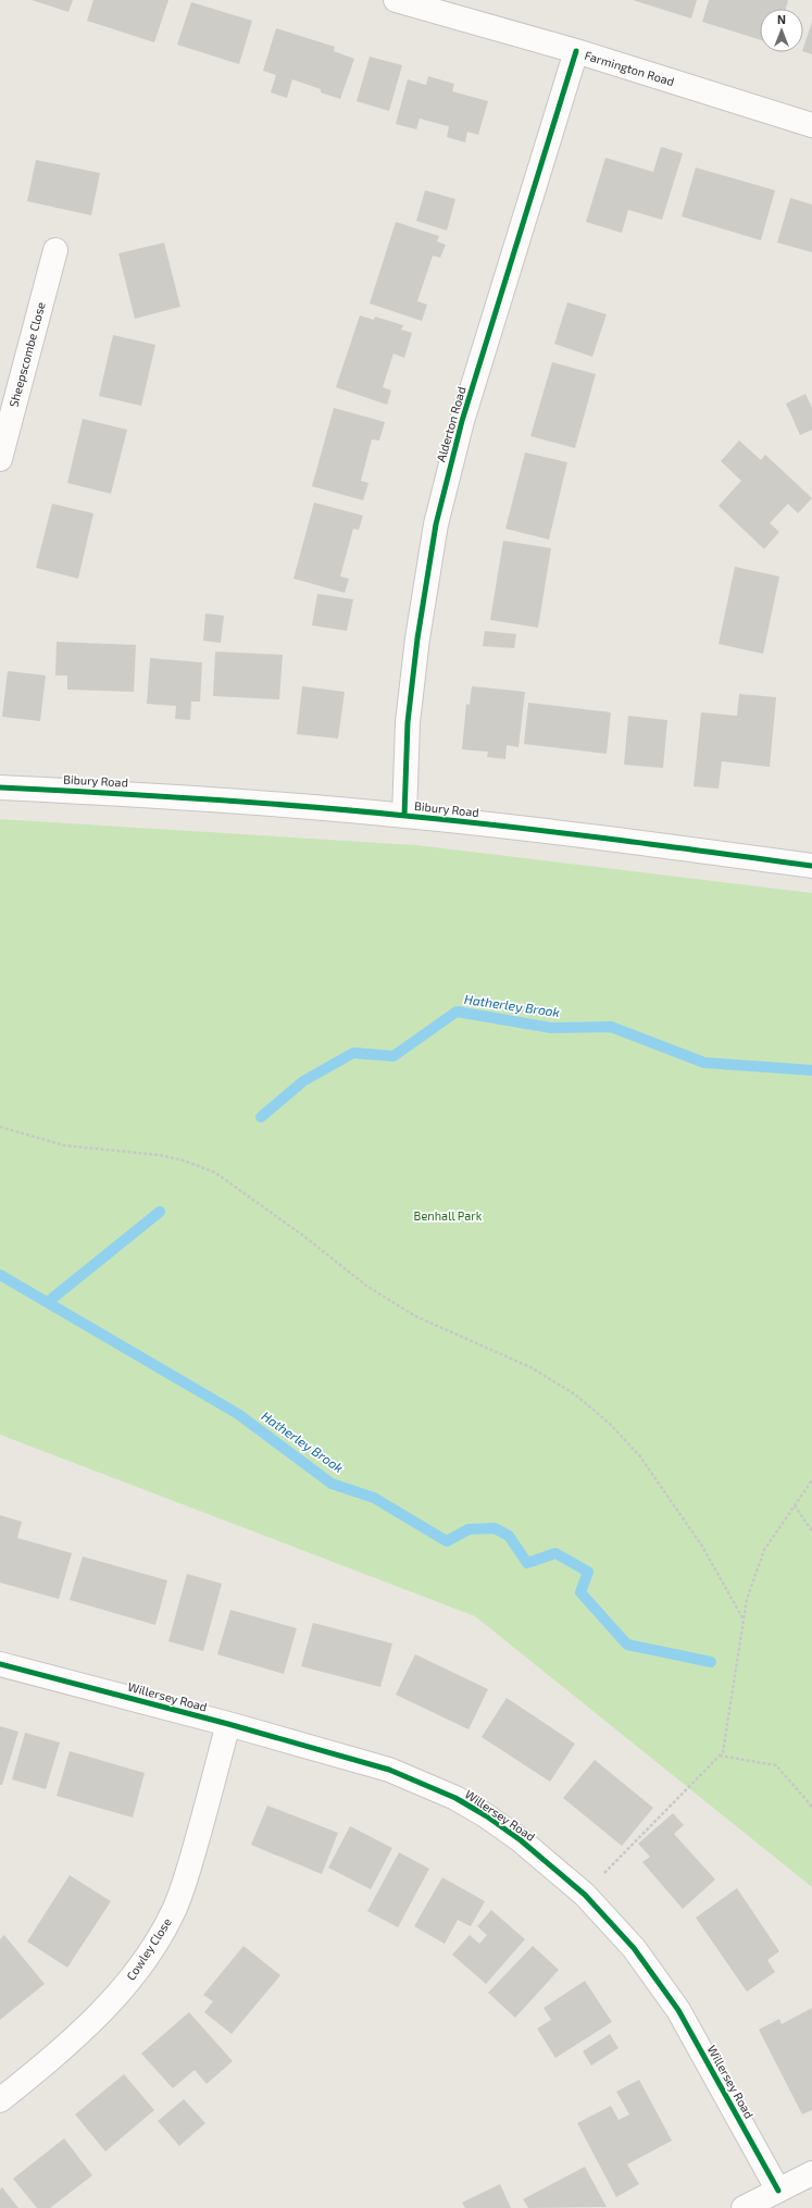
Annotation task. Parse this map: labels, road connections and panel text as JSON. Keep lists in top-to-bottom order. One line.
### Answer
{"streets":{"street":["Farmington Road","Sheepscombe Close","Alderton Road","Bibury Road","Willersey Road","Cowley Close"]},"crossings":[["Farmington Road","Alderton Road"],["Alderton Road","Bibury Road"],["Willersey Road","Cowley Close"]],"water":["Hatherley Brook"],"parks":["Benhall Park"],"north":"top"}
